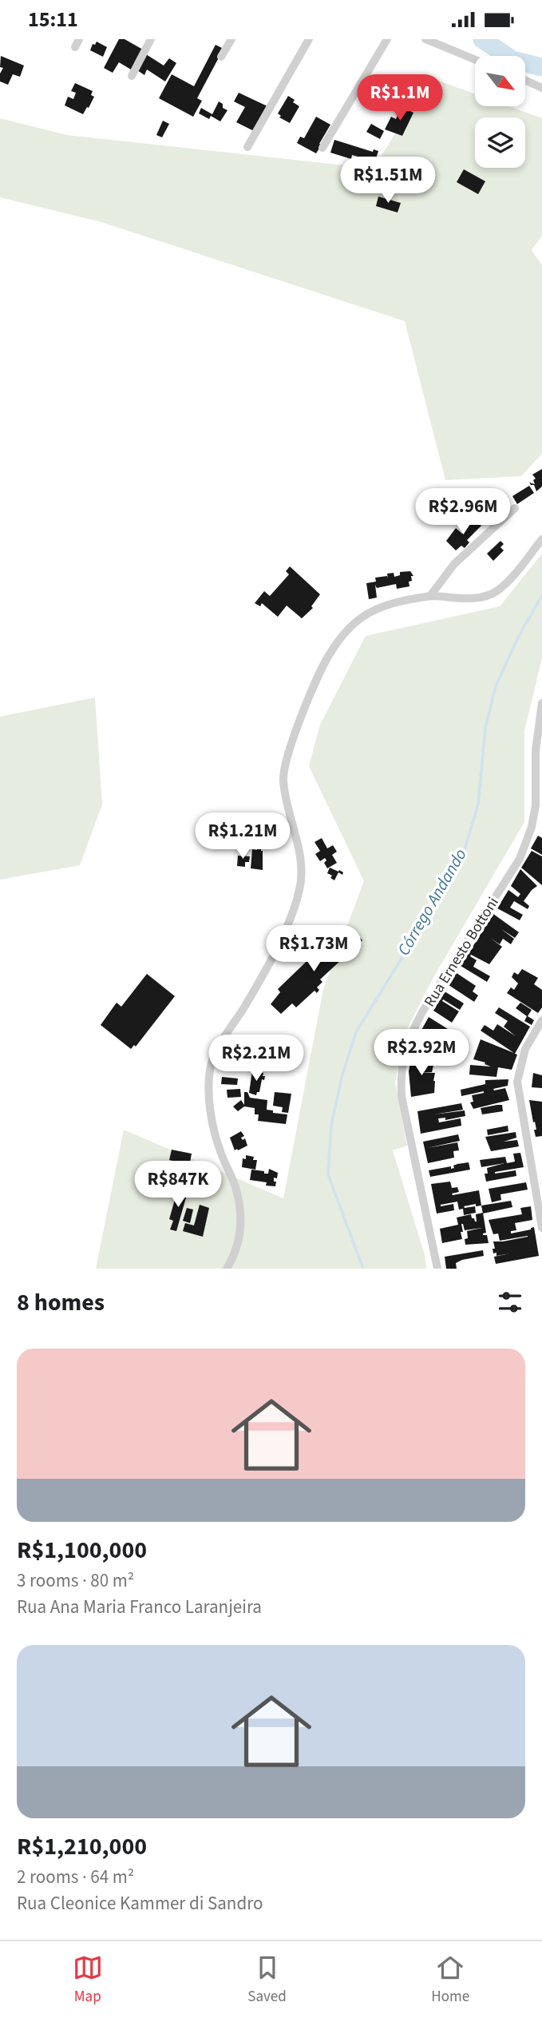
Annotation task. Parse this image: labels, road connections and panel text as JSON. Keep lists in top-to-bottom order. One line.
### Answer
{"streets":{"street":["Rua Ernesto Bottoni"]},"water":["Córrego Andando"],"north":"bottom right","page":{"status":"15:11","price":["R$1.1M","R$1.51M","R$2.96M","R$1.21M","R$1.73M","R$2.92M","R$2.21M","R$847K"],"heading":"8 homes","list":[{"name":"R$1,100,000","note":"3 rooms · 80 m² · Rua Ana Maria Franco Laranjeira"},{"name":"R$1,210,000","note":"2 rooms · 64 m² · Rua Cleonice Kammer di Sandro"}],"tabs":["Map","Saved","Home"]}}
